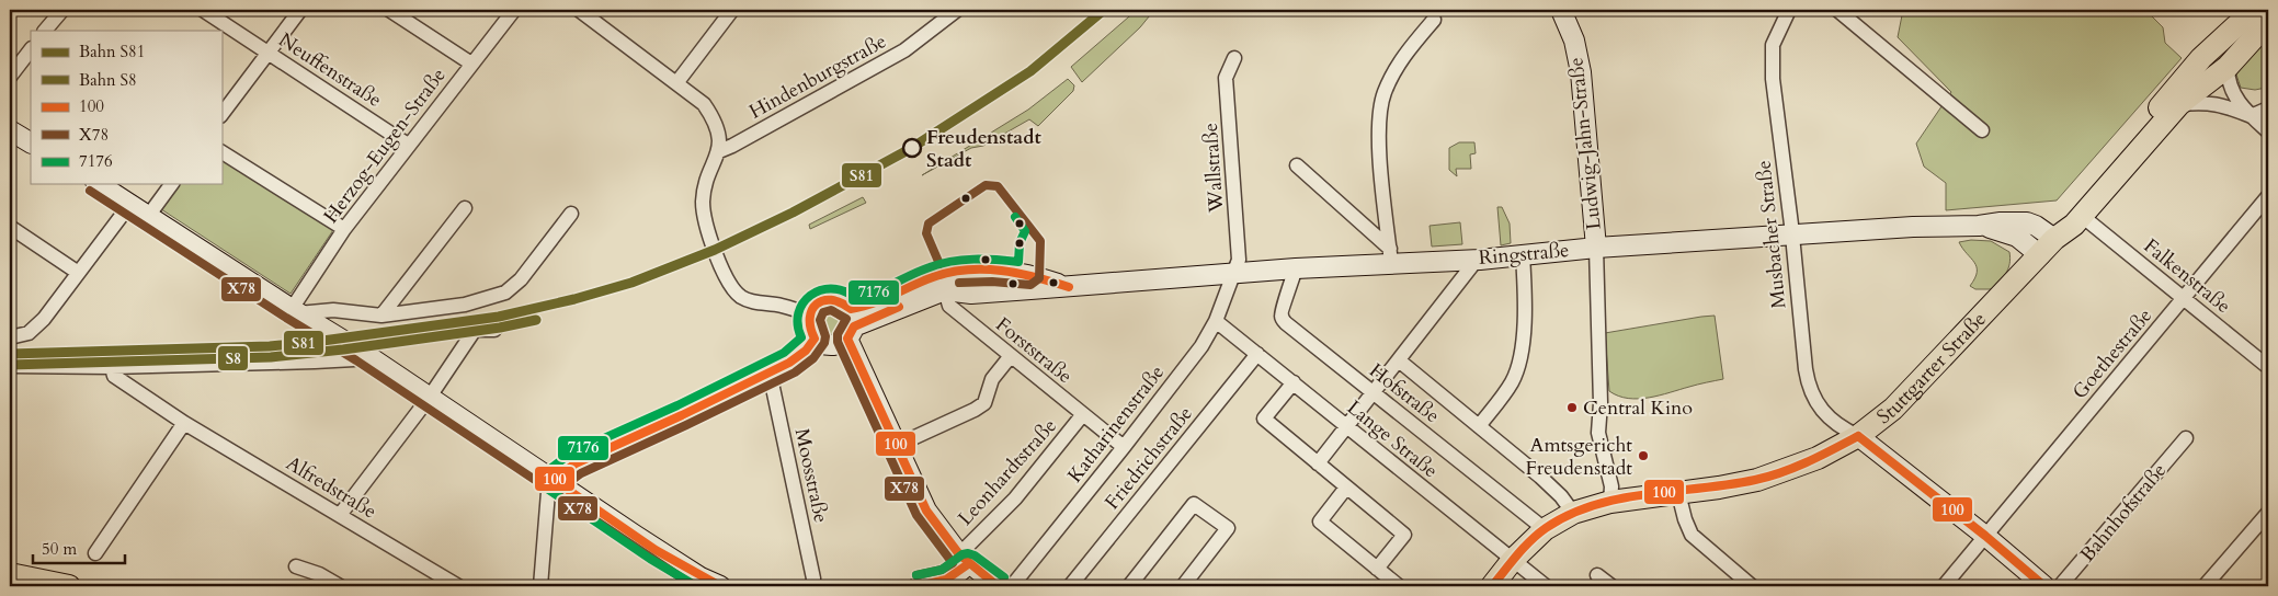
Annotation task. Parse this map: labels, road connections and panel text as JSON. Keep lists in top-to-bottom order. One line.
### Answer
{"streets":{"main road":["Stuttgarter Straße"],"street":["Neuffenstraße","Hindenburgstraße","Ludwig-Jahn-Straße","Herzog-Eugen-Straße","Wallstraße","Musbacher Straße","Ringstraße","Falkenstraße","Forststraße","Goethestraße","Hofstraße","Katharinenstraße","Lange Straße","Friedrichstraße","Leonhardtstraße","Moosstraße","Alfredstraße","Bahnhofstraße"]},"crossings":[["Neuffenstraße","Herzog-Eugen-Straße"],["Ludwig-Jahn-Straße","Ringstraße"],["Wallstraße","Ringstraße"],["Wallstraße","Katharinenstraße"],["Musbacher Straße","Ringstraße"],["Musbacher Straße","Stuttgarter Straße"],["Ringstraße","Forststraße"],["Ringstraße","Stuttgarter Straße"],["Ringstraße","Hofstraße"],["Ringstraße","Katharinenstraße"],["Falkenstraße","Goethestraße"],["Falkenstraße","Stuttgarter Straße"],["Forststraße","Katharinenstraße"],["Forststraße","Leonhardtstraße"],["Stuttgarter Straße","Hofstraße"],["Stuttgarter Straße","Lange Straße"],["Katharinenstraße","Lange Straße"],["Lange Straße","Friedrichstraße"]],"places":["Freudenstadt Stadt","Central Kino","Amtsgericht Freudenstadt"],"lines":["rail line S81","transit line X78","transit line 7176","transit line 100","rail line S8"],"legend":["Bahn S81","Bahn S8","100","X78","7176"],"scale_bar":"50 m"}
